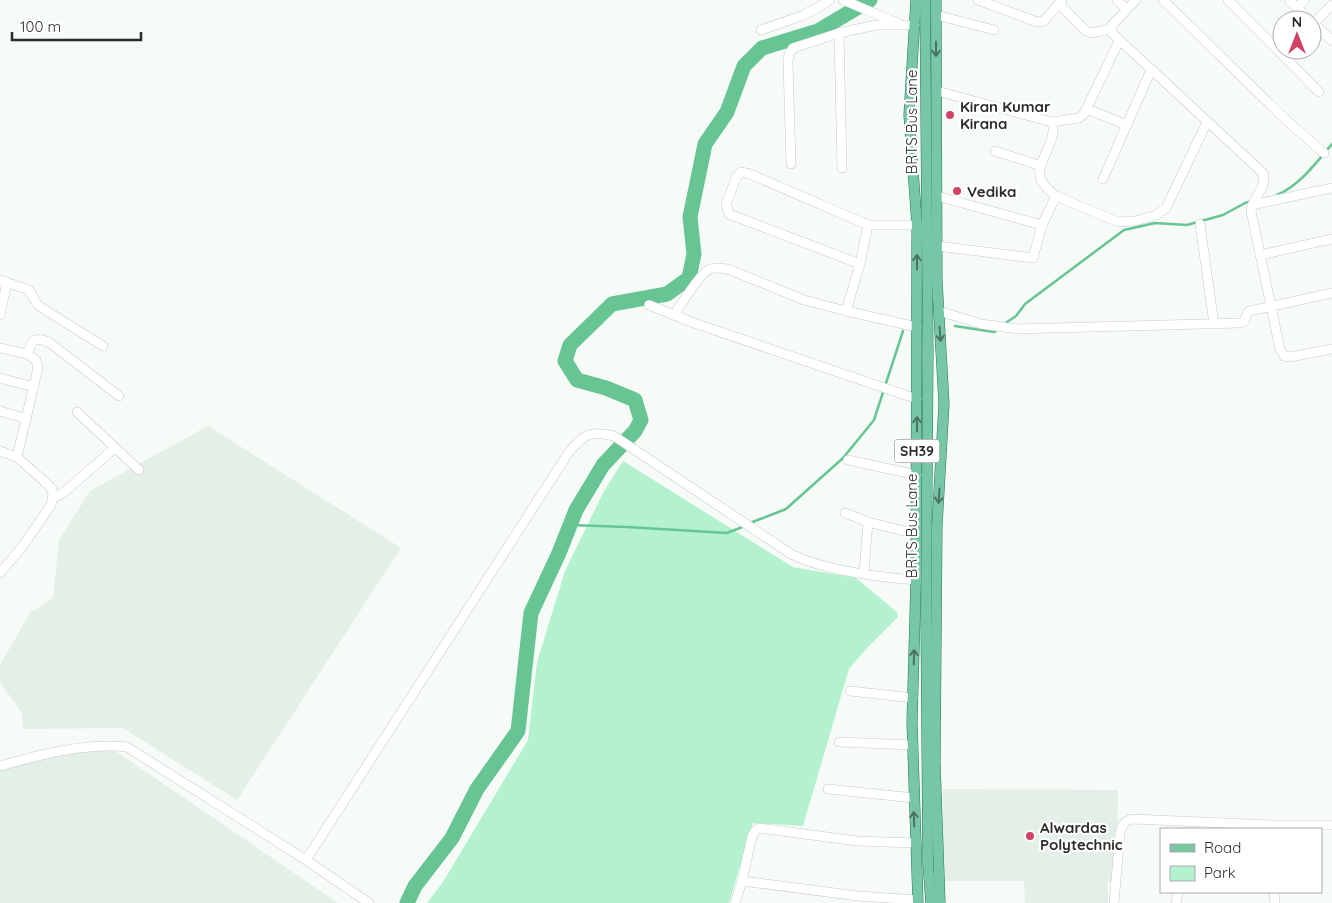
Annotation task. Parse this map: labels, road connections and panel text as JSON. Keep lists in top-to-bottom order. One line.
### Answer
{"streets":{"main road":["BRTS Bus Lane","SH39"]},"places":["Kiran Kumar Kirana","Vedika","Alwardas Polytechnic"],"legend":["Road","Park"],"scale_bar":"100 m","north":"top"}
